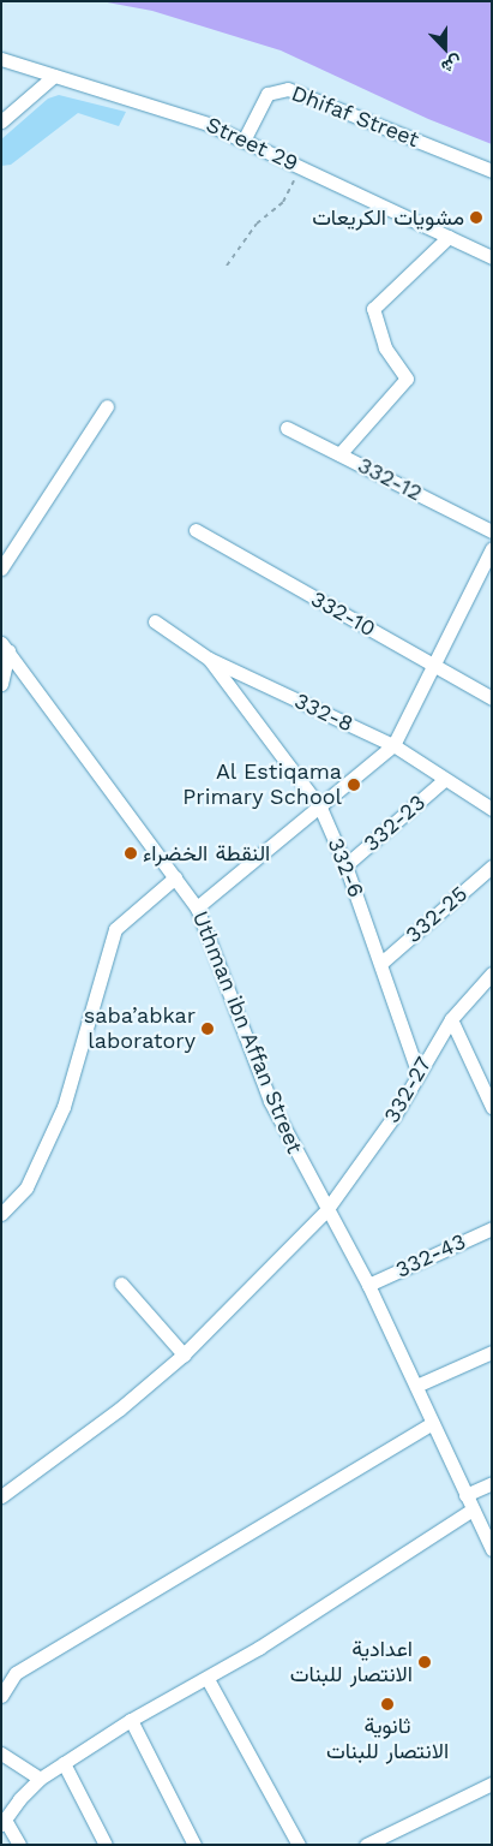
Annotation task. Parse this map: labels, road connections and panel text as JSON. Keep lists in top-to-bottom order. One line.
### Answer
{"streets":{"street":["Dhifaf Street","Street 29","332-12","332-10","332-8","332-23","332-6","332-25","Uthman ibn Affan Street","332-27","332-43"]},"crossings":[["Dhifaf Street","Street 29"],["332-8","332-23"],["332-8","332-6"],["332-23","332-6"],["332-6","332-25"],["332-6","332-27"],["Uthman ibn Affan Street","332-27"],["Uthman ibn Affan Street","332-43"]],"places":["مشويات الكريعات","Al Estiqama Primary School","النقطة الخضراء","saba’abkar laboratory","اعدادية الانتصار للبنات","ثانوية الانتصار للبنات"],"north":"bottom"}
